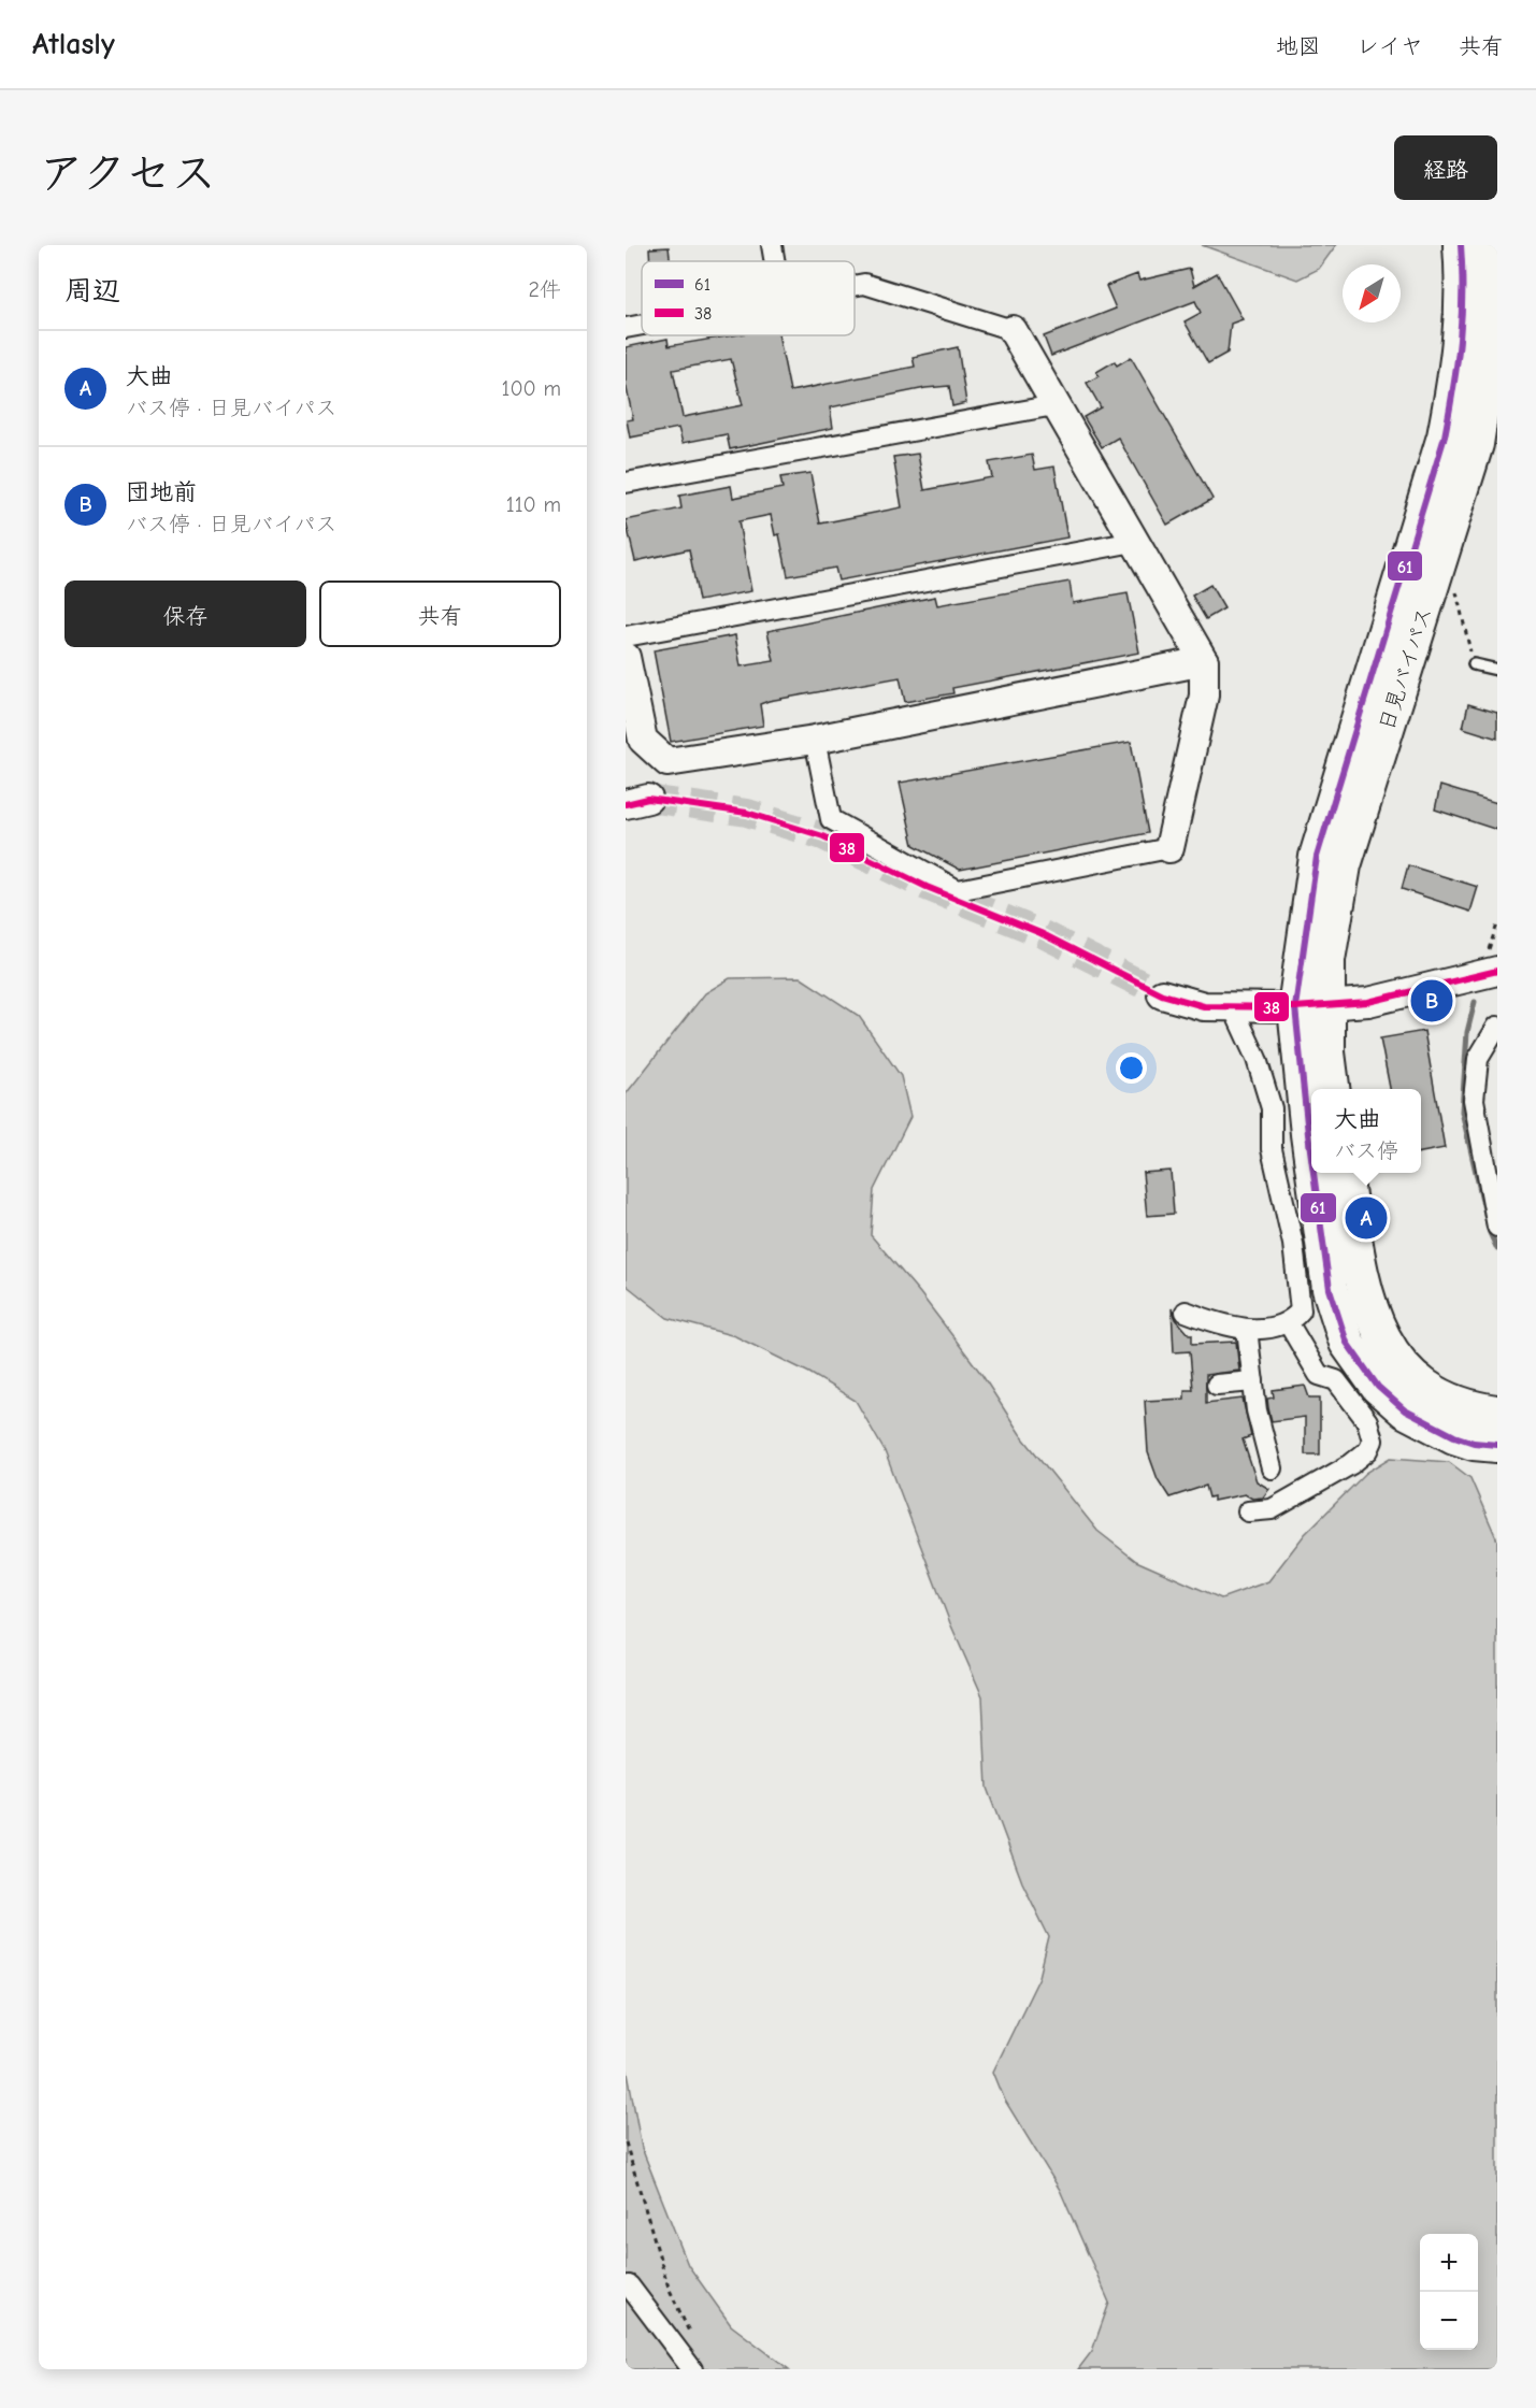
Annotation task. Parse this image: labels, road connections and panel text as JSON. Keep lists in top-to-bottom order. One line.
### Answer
{"streets":{"highway":["日見バイパス"]},"lines":["transit line 61","transit line 38"],"legend":["61","38"],"north":"bottom left","page":{"header":"Atlasly","nav":["地図","レイヤ","共有"],"title":"アクセス","buttons":["経路",["保存","共有"]],"heading":["周辺","2件"],"list":[{"mark":"A","name":"大曲","note":"バス停 · 日見バイパス","value":"100 m"},{"mark":"B","name":"団地前","note":"バス停 · 日見バイパス","value":"110 m"}],"pins":["B","A"],"popup":["大曲","バス停"],"map_buttons":["+","−"]}}
